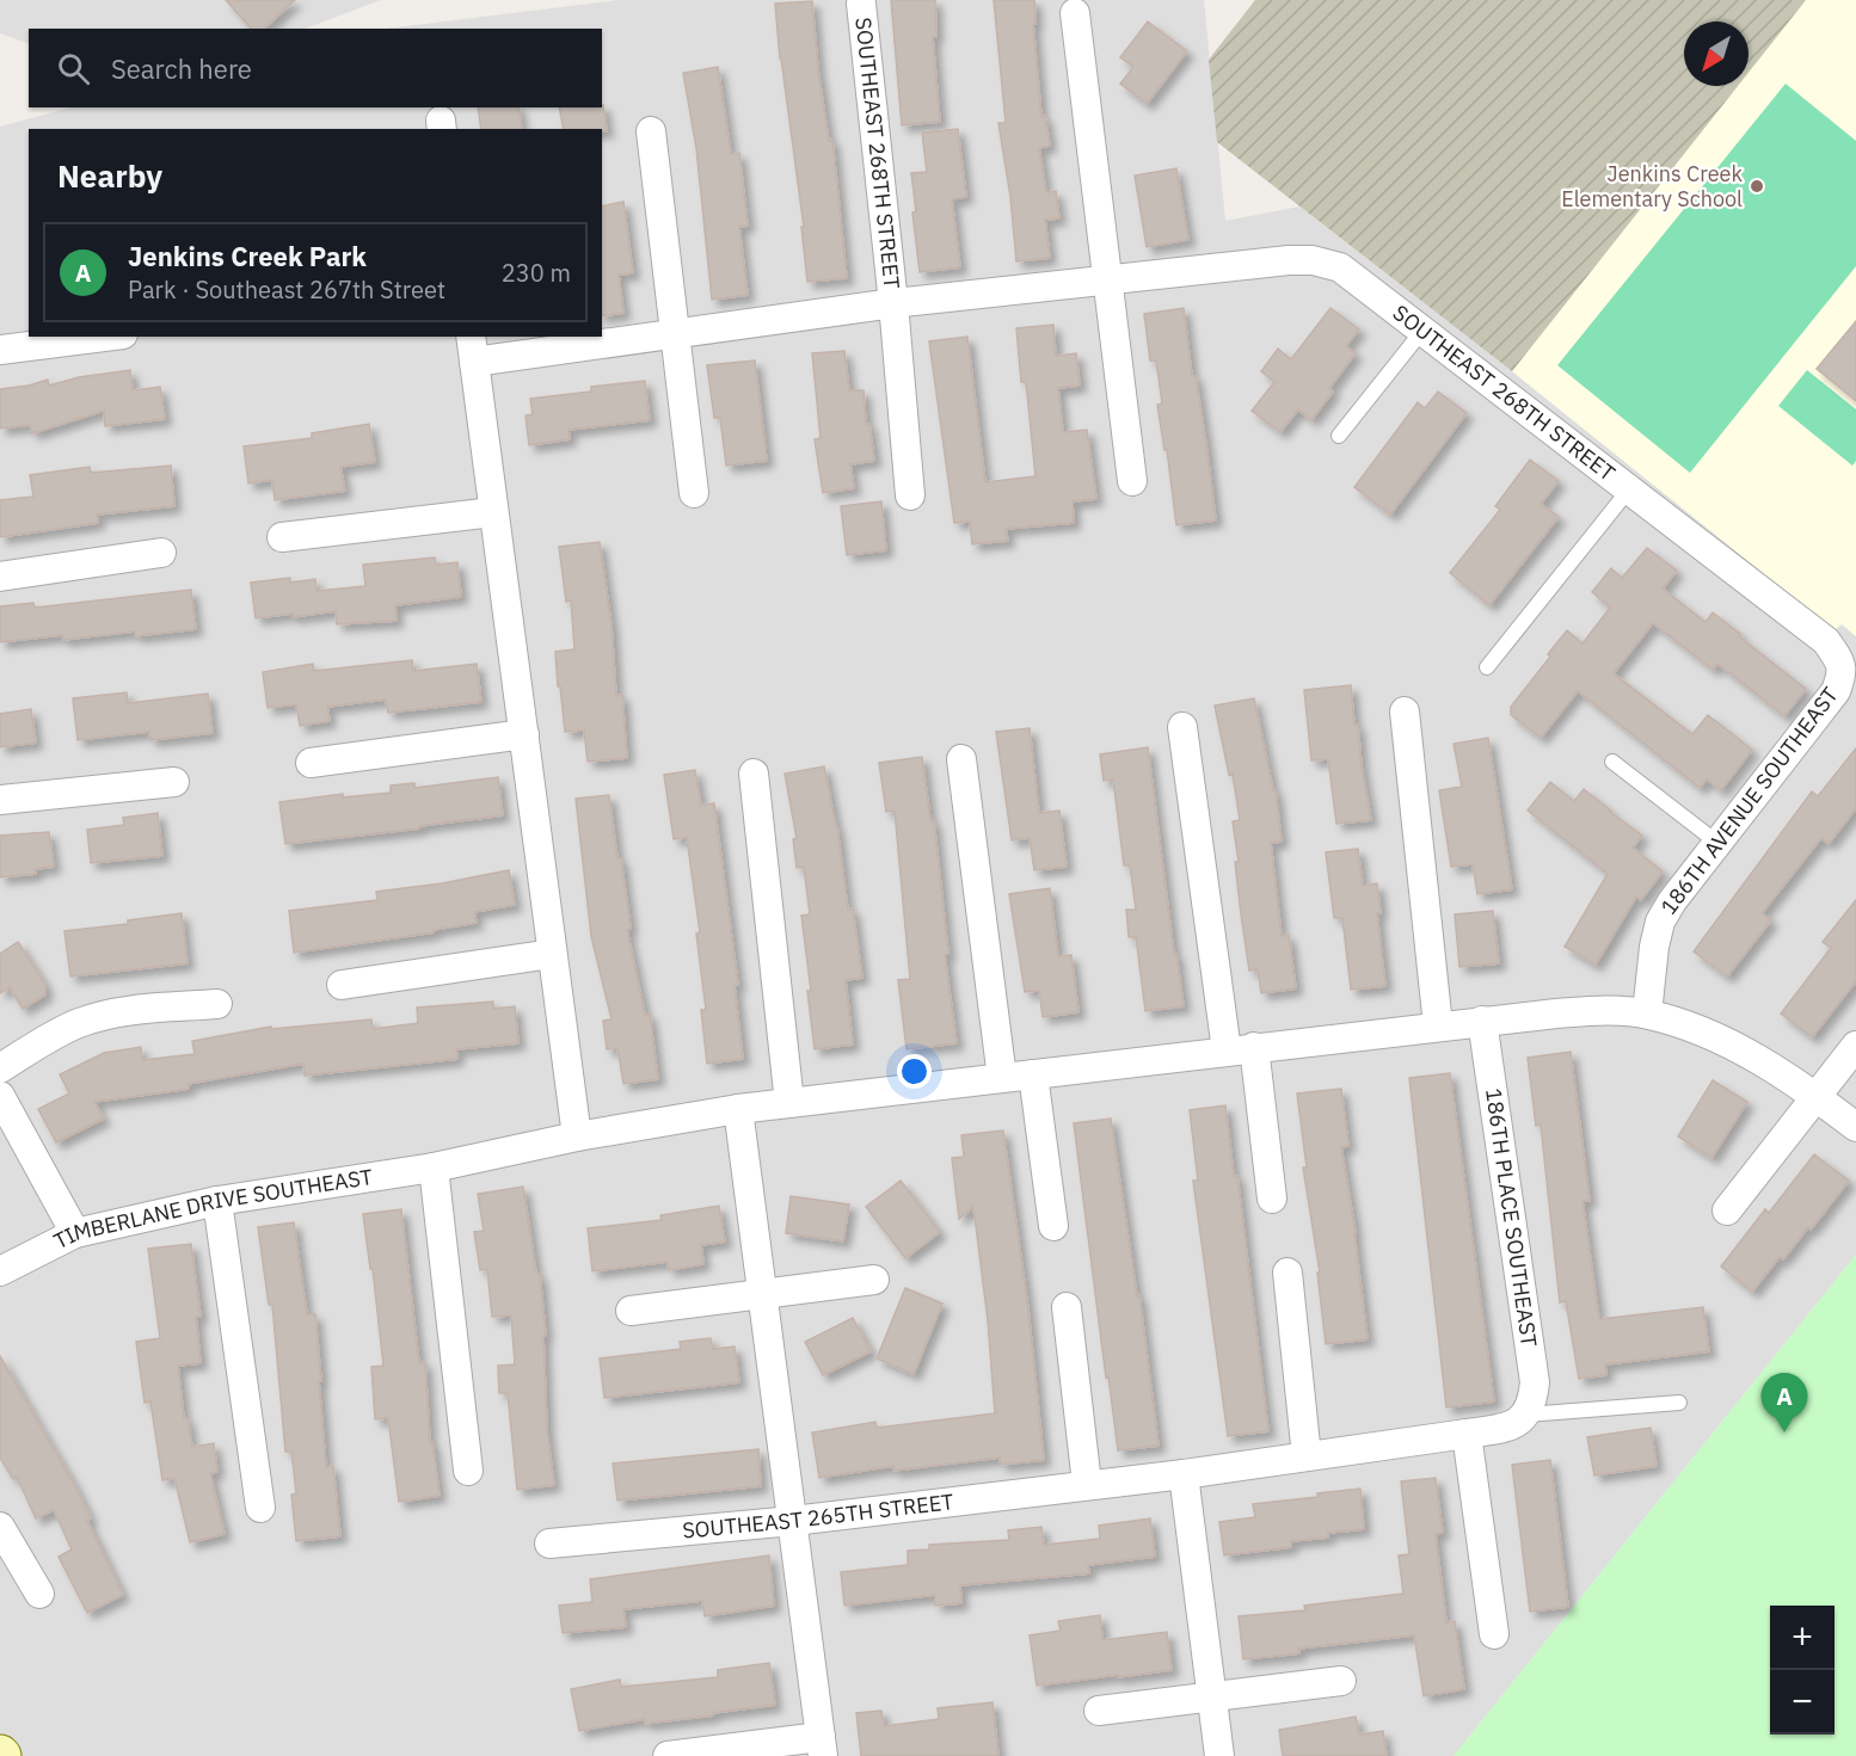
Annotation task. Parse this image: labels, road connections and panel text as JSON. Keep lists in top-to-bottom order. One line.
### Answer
{"streets":{"street":["SOUTHEAST 268TH STREET","186TH AVENUE SOUTHEAST","TIMBERLANE DRIVE SOUTHEAST","186TH PLACE SOUTHEAST","SOUTHEAST 265TH STREET"]},"crossings":[["SOUTHEAST 268TH STREET","186TH AVENUE SOUTHEAST"],["186TH AVENUE SOUTHEAST","TIMBERLANE DRIVE SOUTHEAST"],["TIMBERLANE DRIVE SOUTHEAST","186TH PLACE SOUTHEAST"],["186TH PLACE SOUTHEAST","SOUTHEAST 265TH STREET"]],"places":["Jenkins Creek Elementary School"],"north":"bottom left","page":{"search":"Search here","heading":"Nearby","list":[{"mark":"A","name":"Jenkins Creek Park","note":"Park · Southeast 267th Street","value":"230 m"}],"pins":"A","map_buttons":["+","−"]}}
